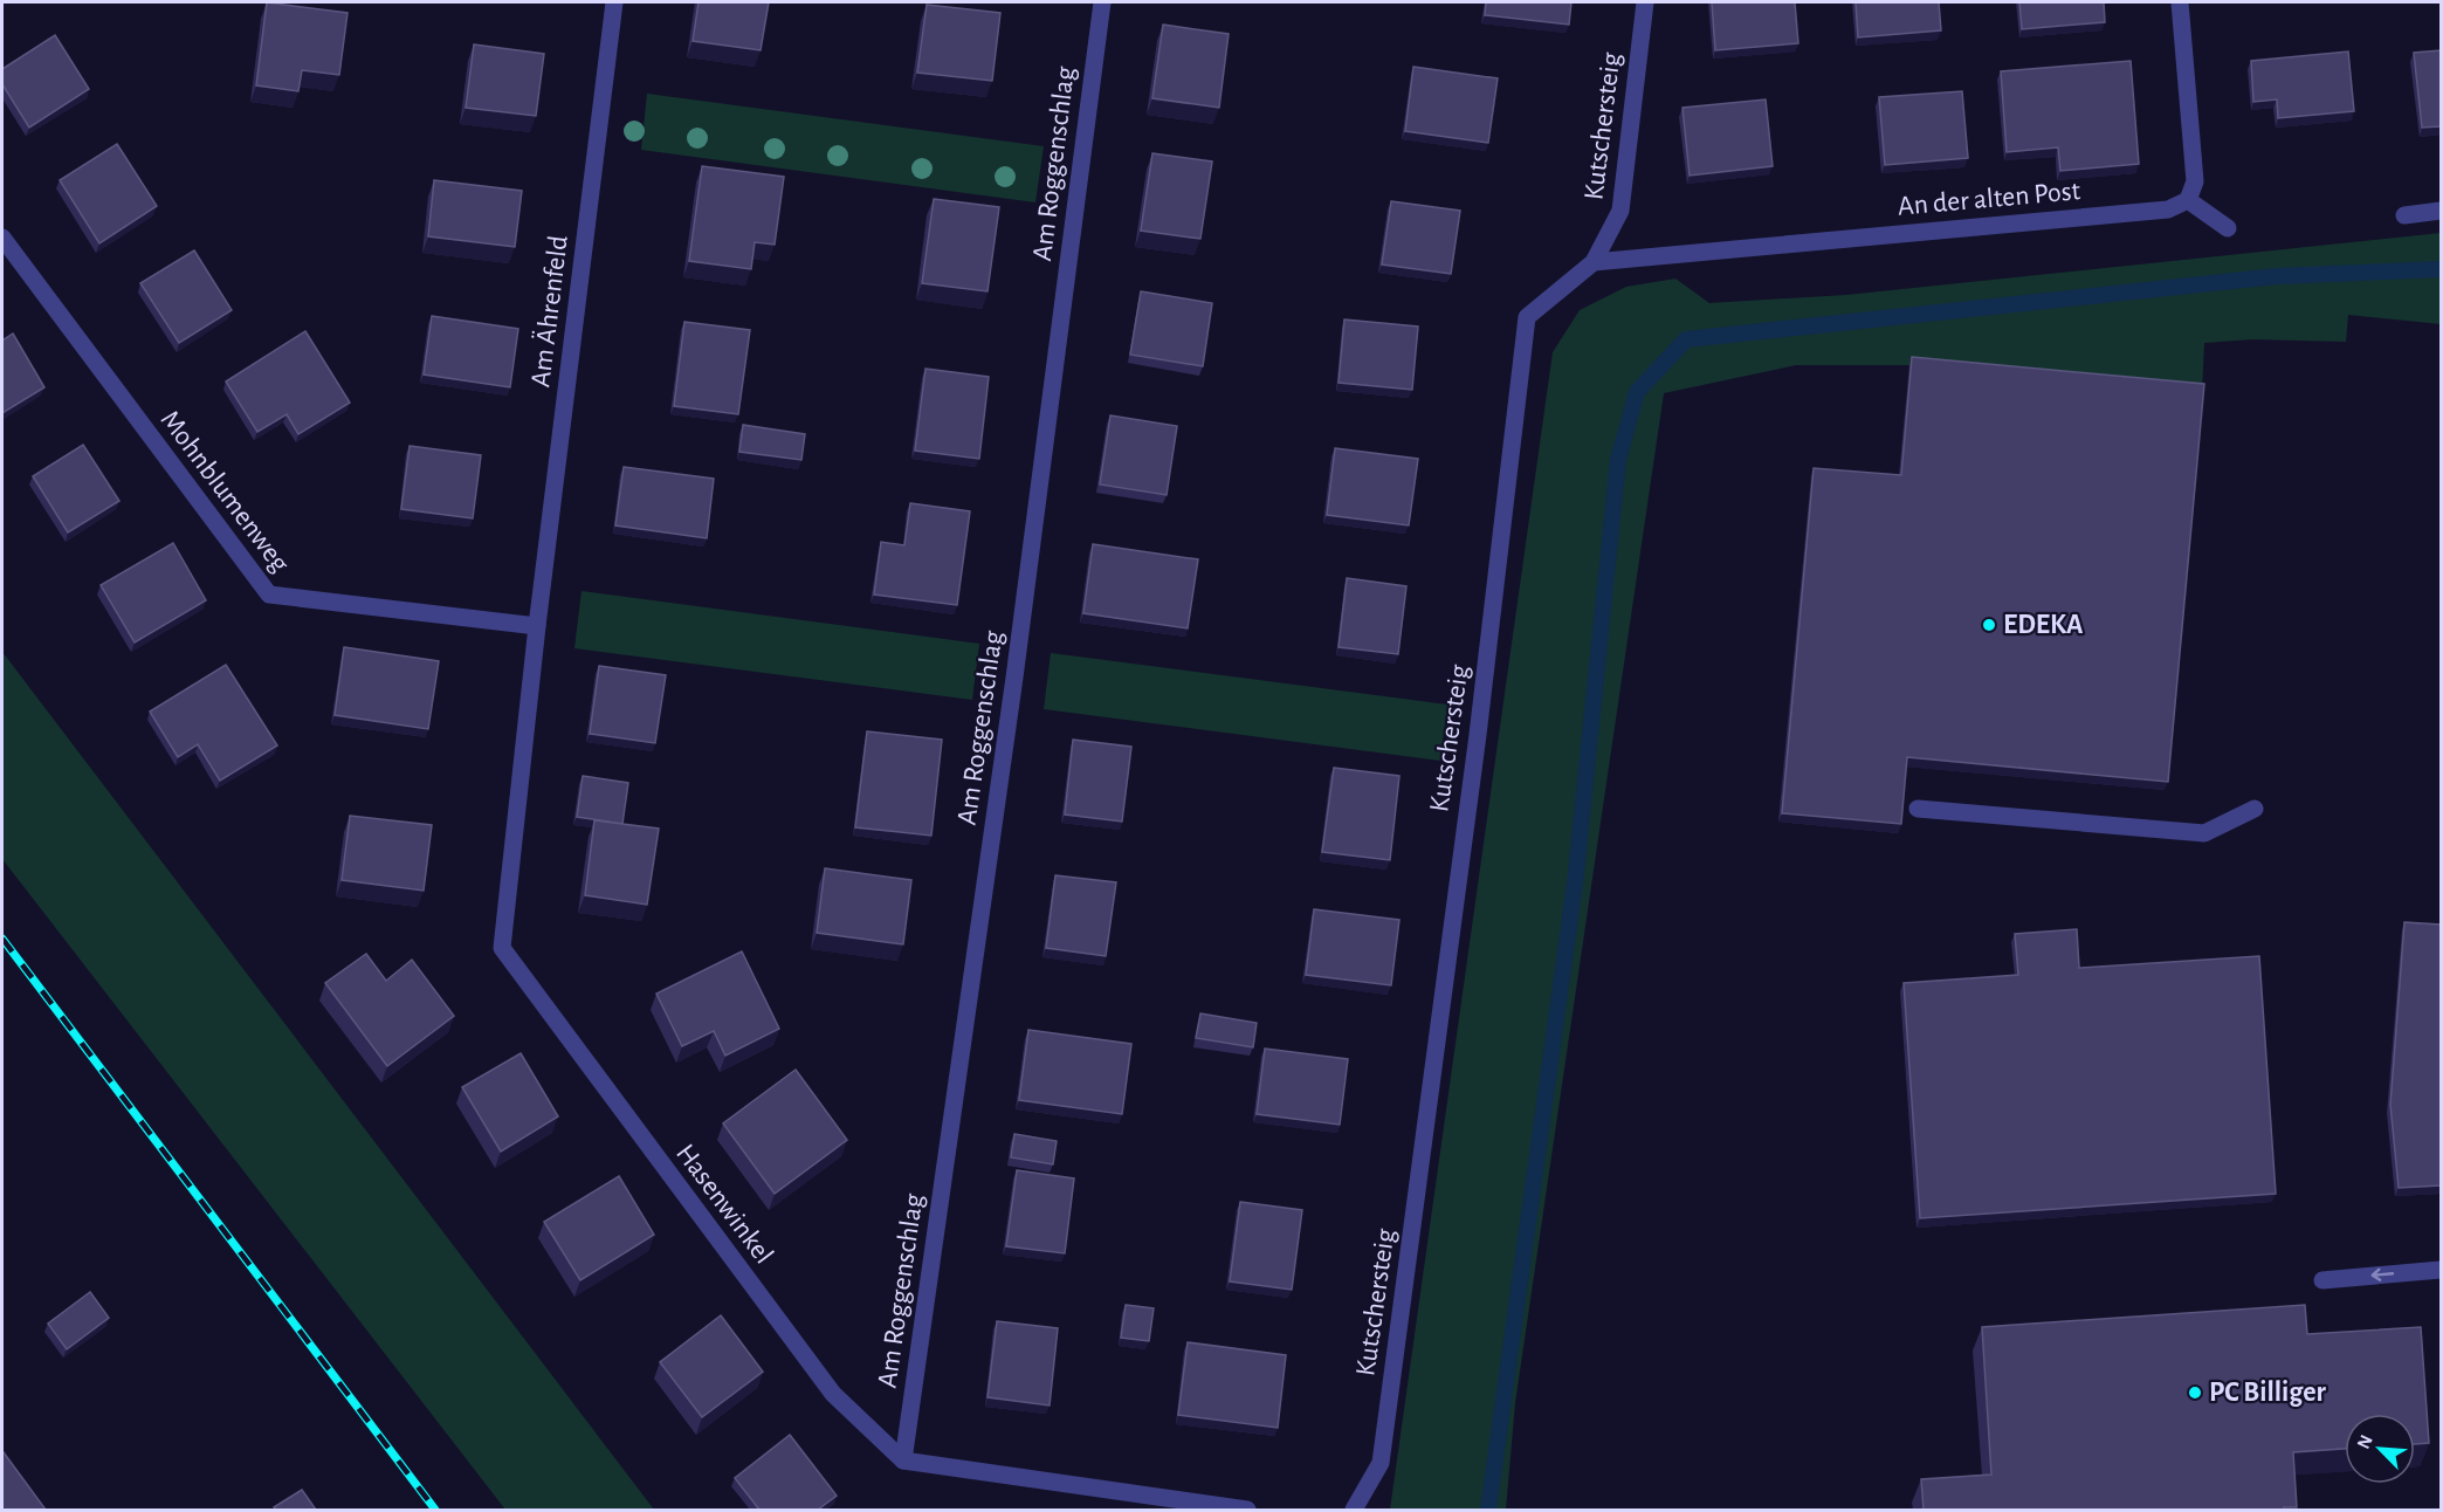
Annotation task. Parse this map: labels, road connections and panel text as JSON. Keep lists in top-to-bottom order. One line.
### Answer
{"streets":{"street":["Kutschersteig","Am Roggenschlag","An der alten Post","Am Ährenfeld","Mohnblumenweg","Hasenwinkel"]},"crossings":[["Kutschersteig","An der alten Post"],["Am Roggenschlag","Hasenwinkel"],["Am Ährenfeld","Mohnblumenweg"],["Am Ährenfeld","Hasenwinkel"],["Mohnblumenweg","Hasenwinkel"]],"places":["EDEKA","PC Billiger"],"north":"top left"}
